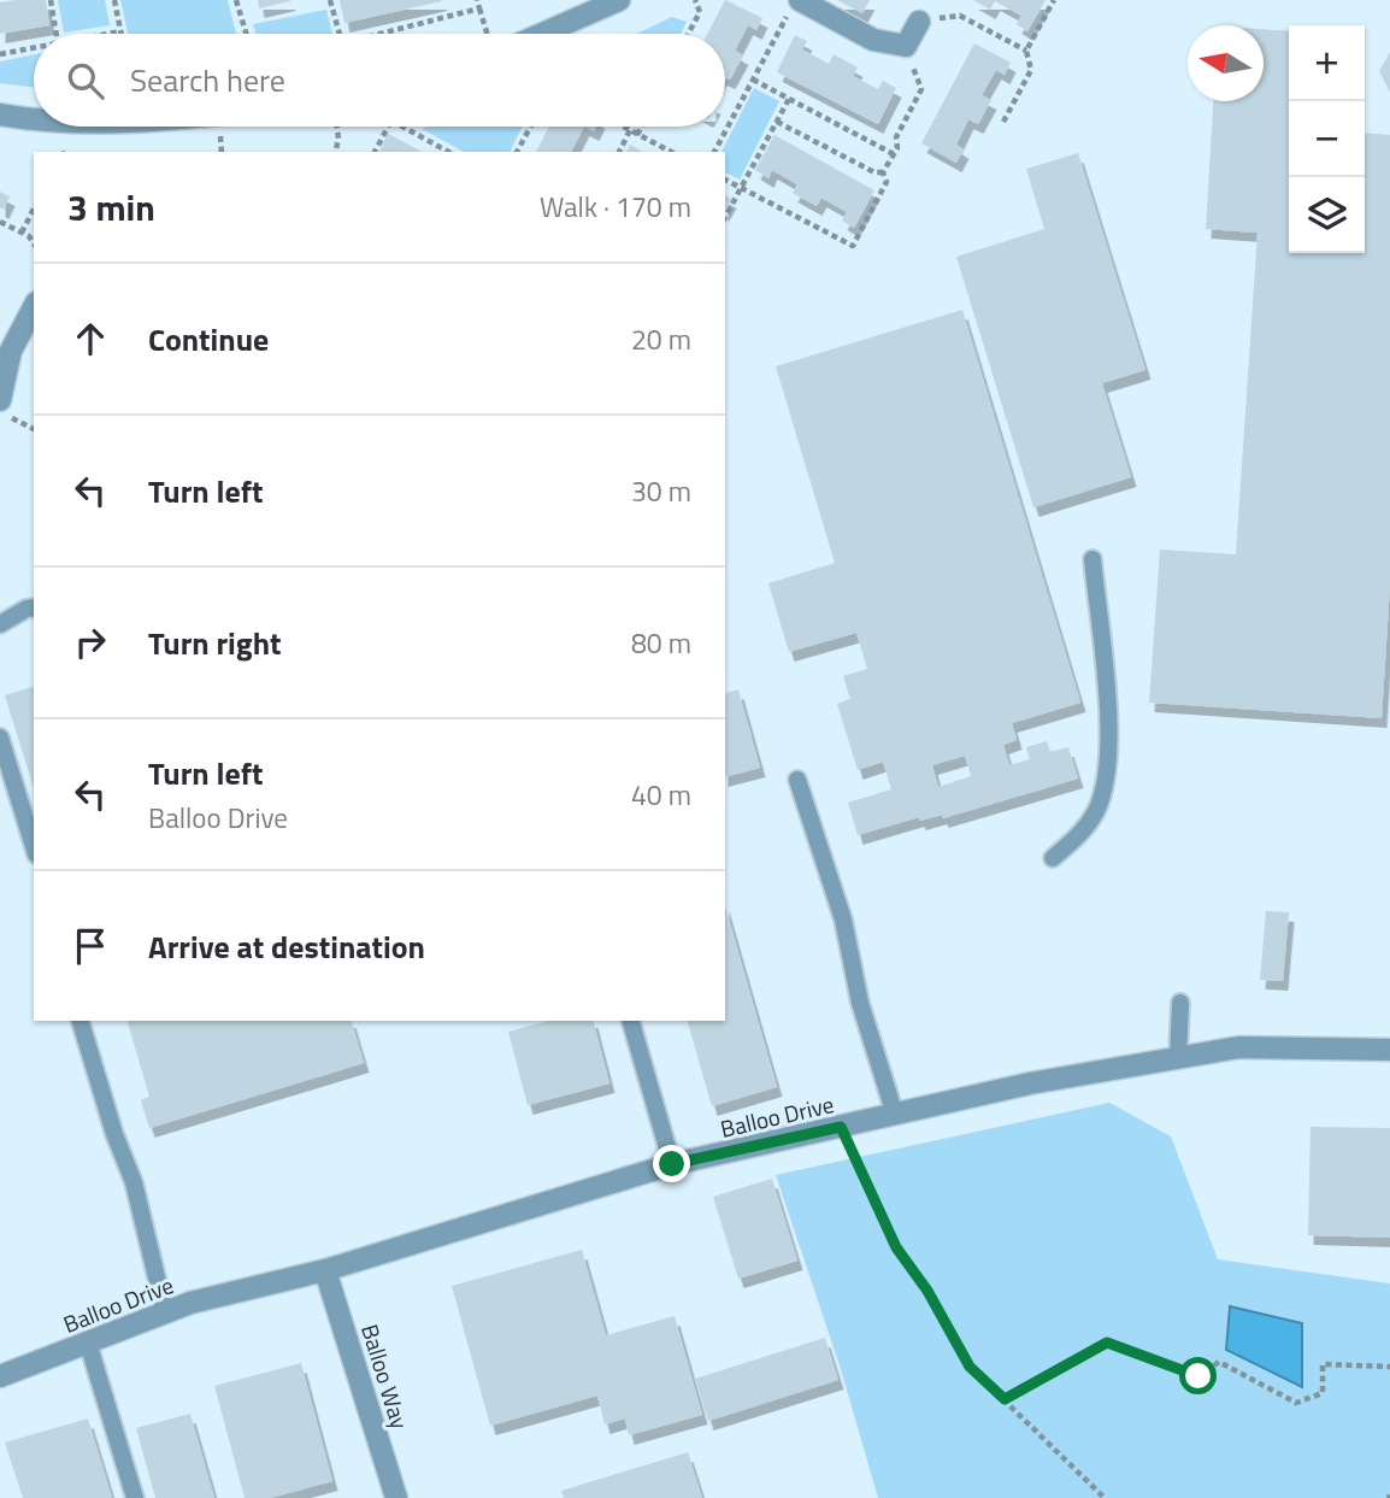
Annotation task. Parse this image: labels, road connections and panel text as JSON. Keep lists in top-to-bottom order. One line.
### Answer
{"streets":{"street":["Balloo Drive","Balloo Way"]},"crossings":[["Balloo Drive","Balloo Way"]],"north":"left","page":{"map_buttons":["+","−"],"search":"Search here","heading":["3 min","Walk · 170 m"],"list":[["Continue","20 m"],["Turn left","30 m"],["Turn right","80 m"],["Turn left","Balloo Drive","40 m"],"Arrive at destination"]}}
